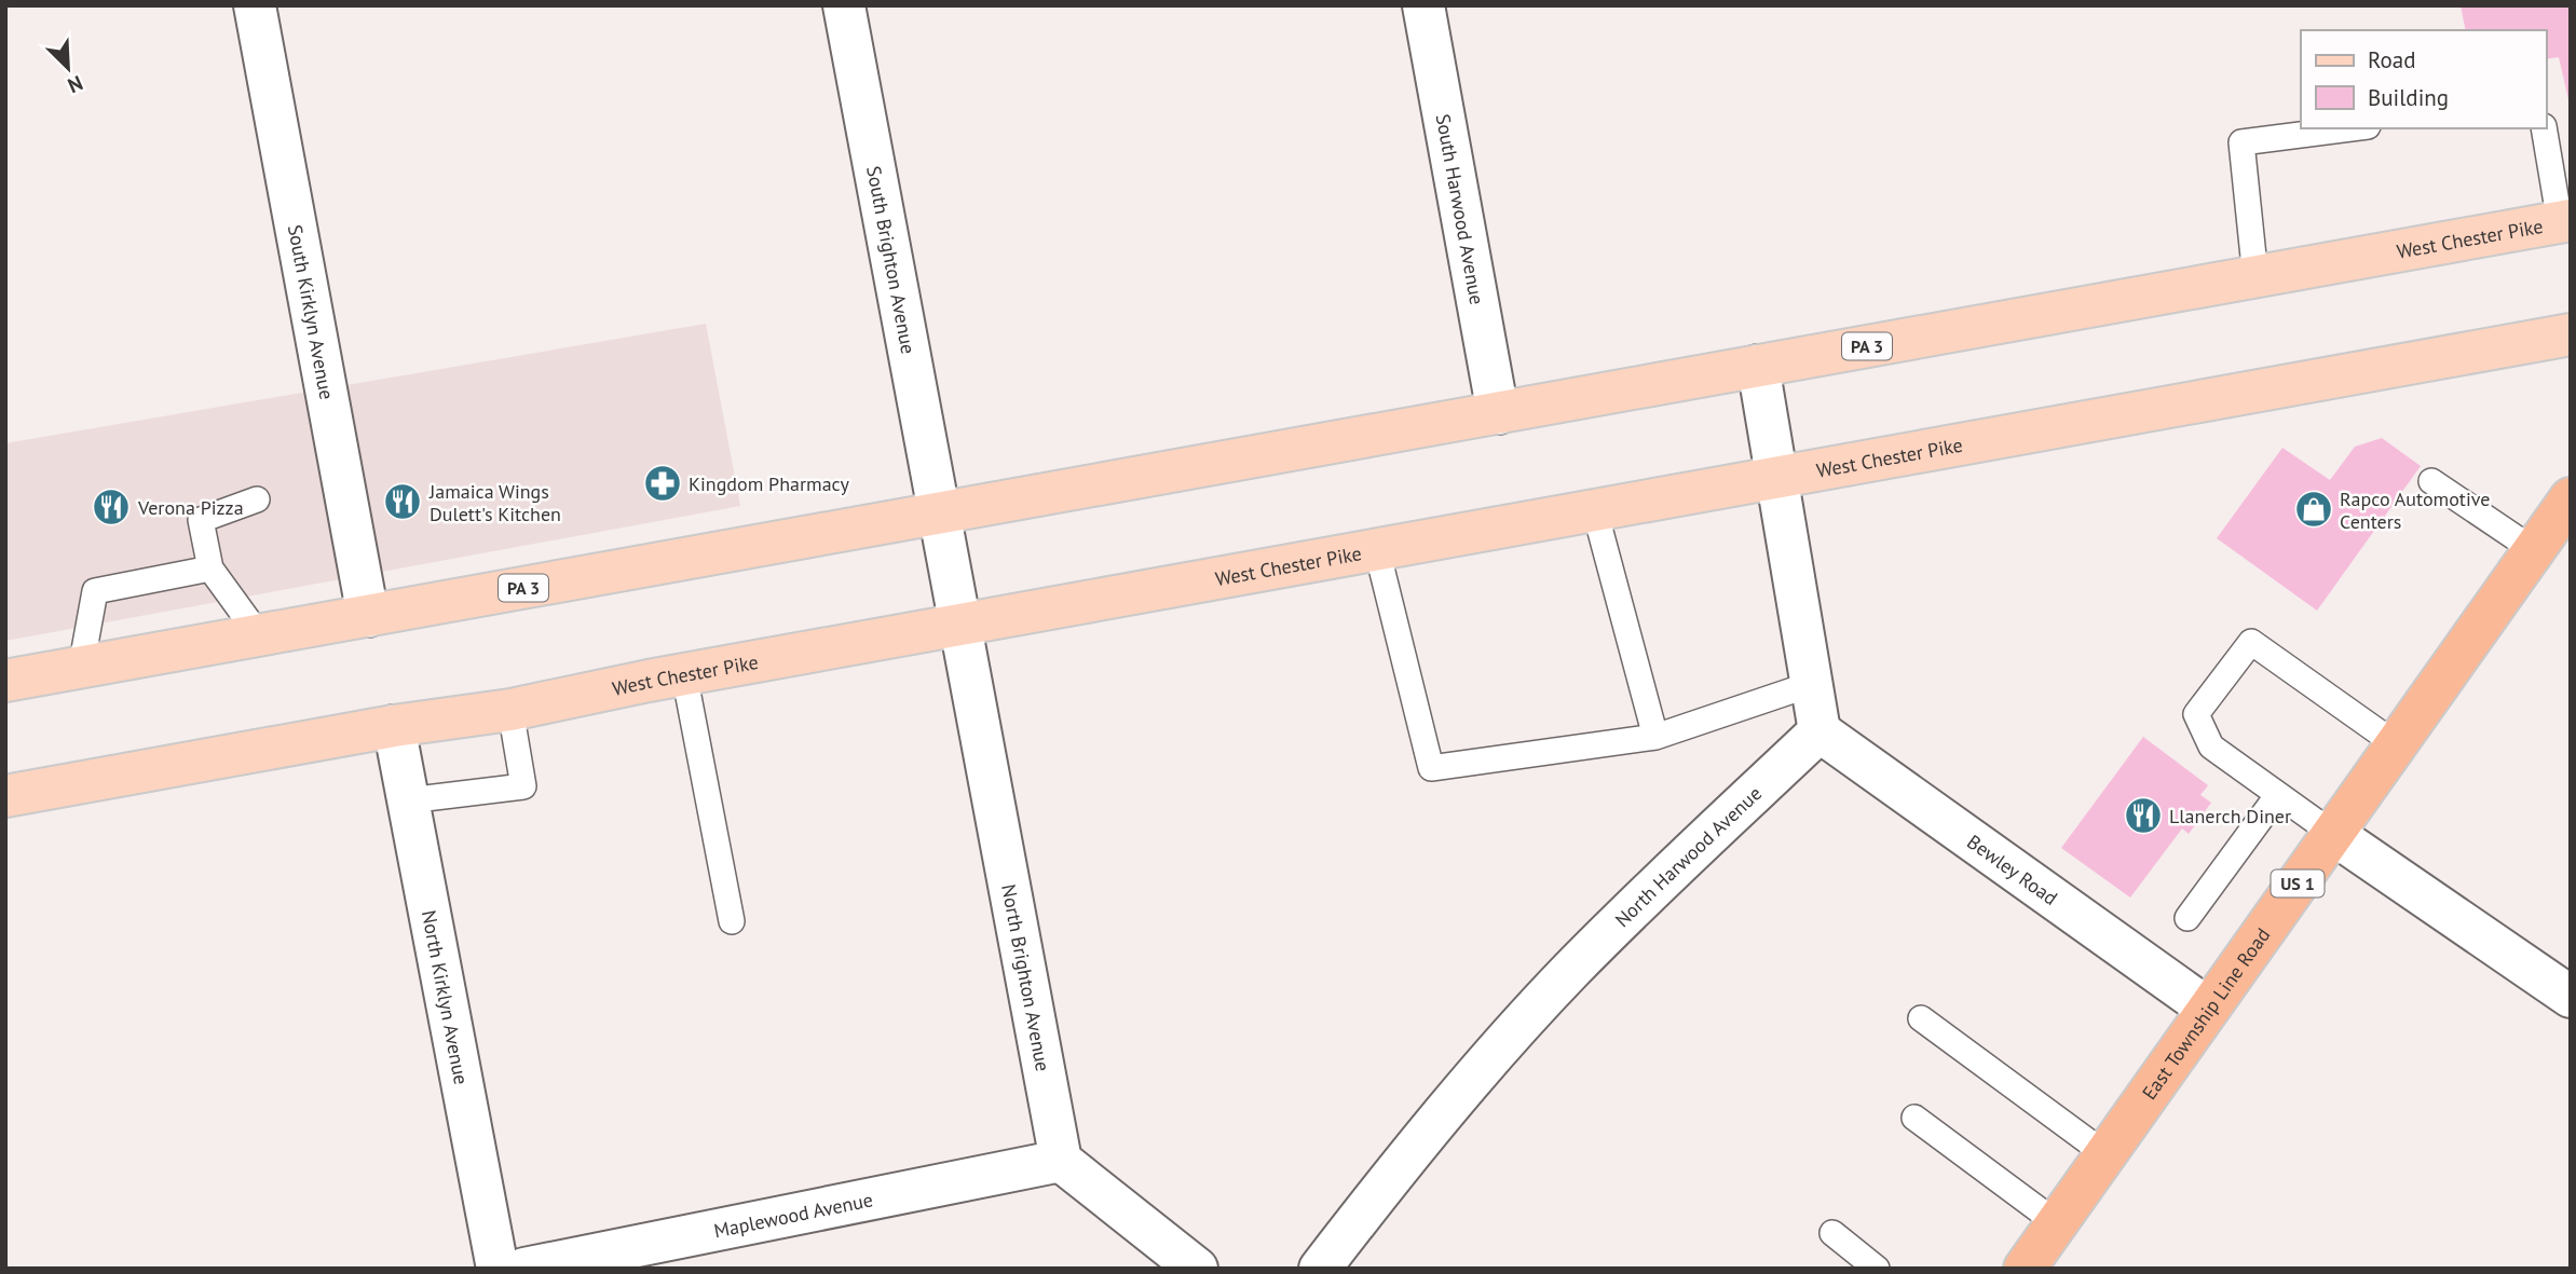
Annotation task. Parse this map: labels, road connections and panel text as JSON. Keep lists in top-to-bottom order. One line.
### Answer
{"streets":{"highway":["US 1","East Township Line Road"],"main road":["West Chester Pike","PA 3"],"street":["South Harwood Avenue","South Brighton Avenue","South Kirklyn Avenue","North Harwood Avenue","Bewley Road","North Brighton Avenue","North Kirklyn Avenue","Maplewood Avenue"]},"crossings":[["South Harwood Avenue","West Chester Pike"],["West Chester Pike","South Brighton Avenue"],["West Chester Pike","South Kirklyn Avenue"],["West Chester Pike","North Brighton Avenue"],["West Chester Pike","North Kirklyn Avenue"],["South Brighton Avenue","North Brighton Avenue"],["North Harwood Avenue","Bewley Road"],["Bewley Road","East Township Line Road"],["North Brighton Avenue","Maplewood Avenue"]],"places":{"pharmacy":["Kingdom Pharmacy"],"restaurant":["Jamaica Wings Dulett's Kitchen","Verona Pizza","Llanerch Diner"],"shop":["Rapco Automotive Centers"]},"legend":["Road","Building"],"north":"bottom right"}
